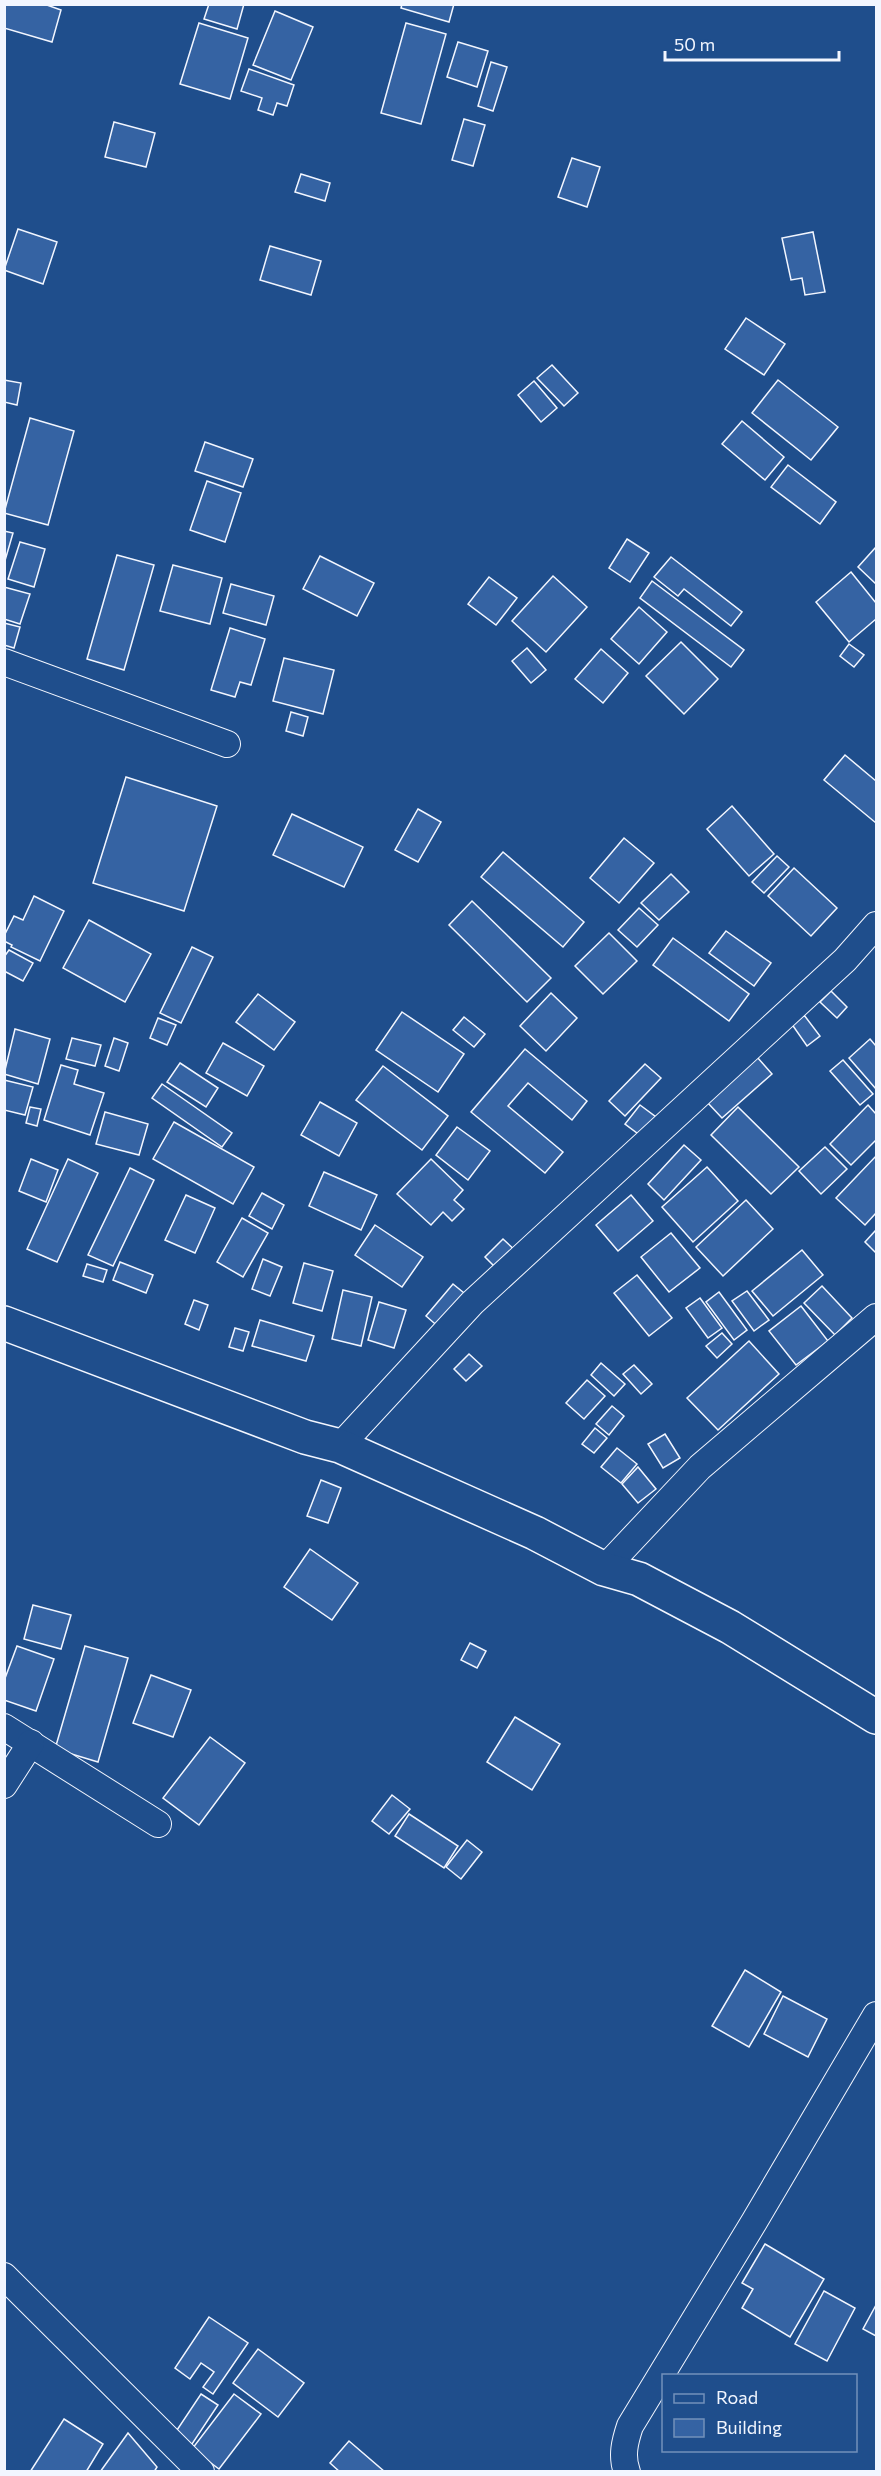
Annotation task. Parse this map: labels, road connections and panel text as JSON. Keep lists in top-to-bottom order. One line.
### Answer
{"legend":["Road","Building"],"scale_bar":"50 m"}
